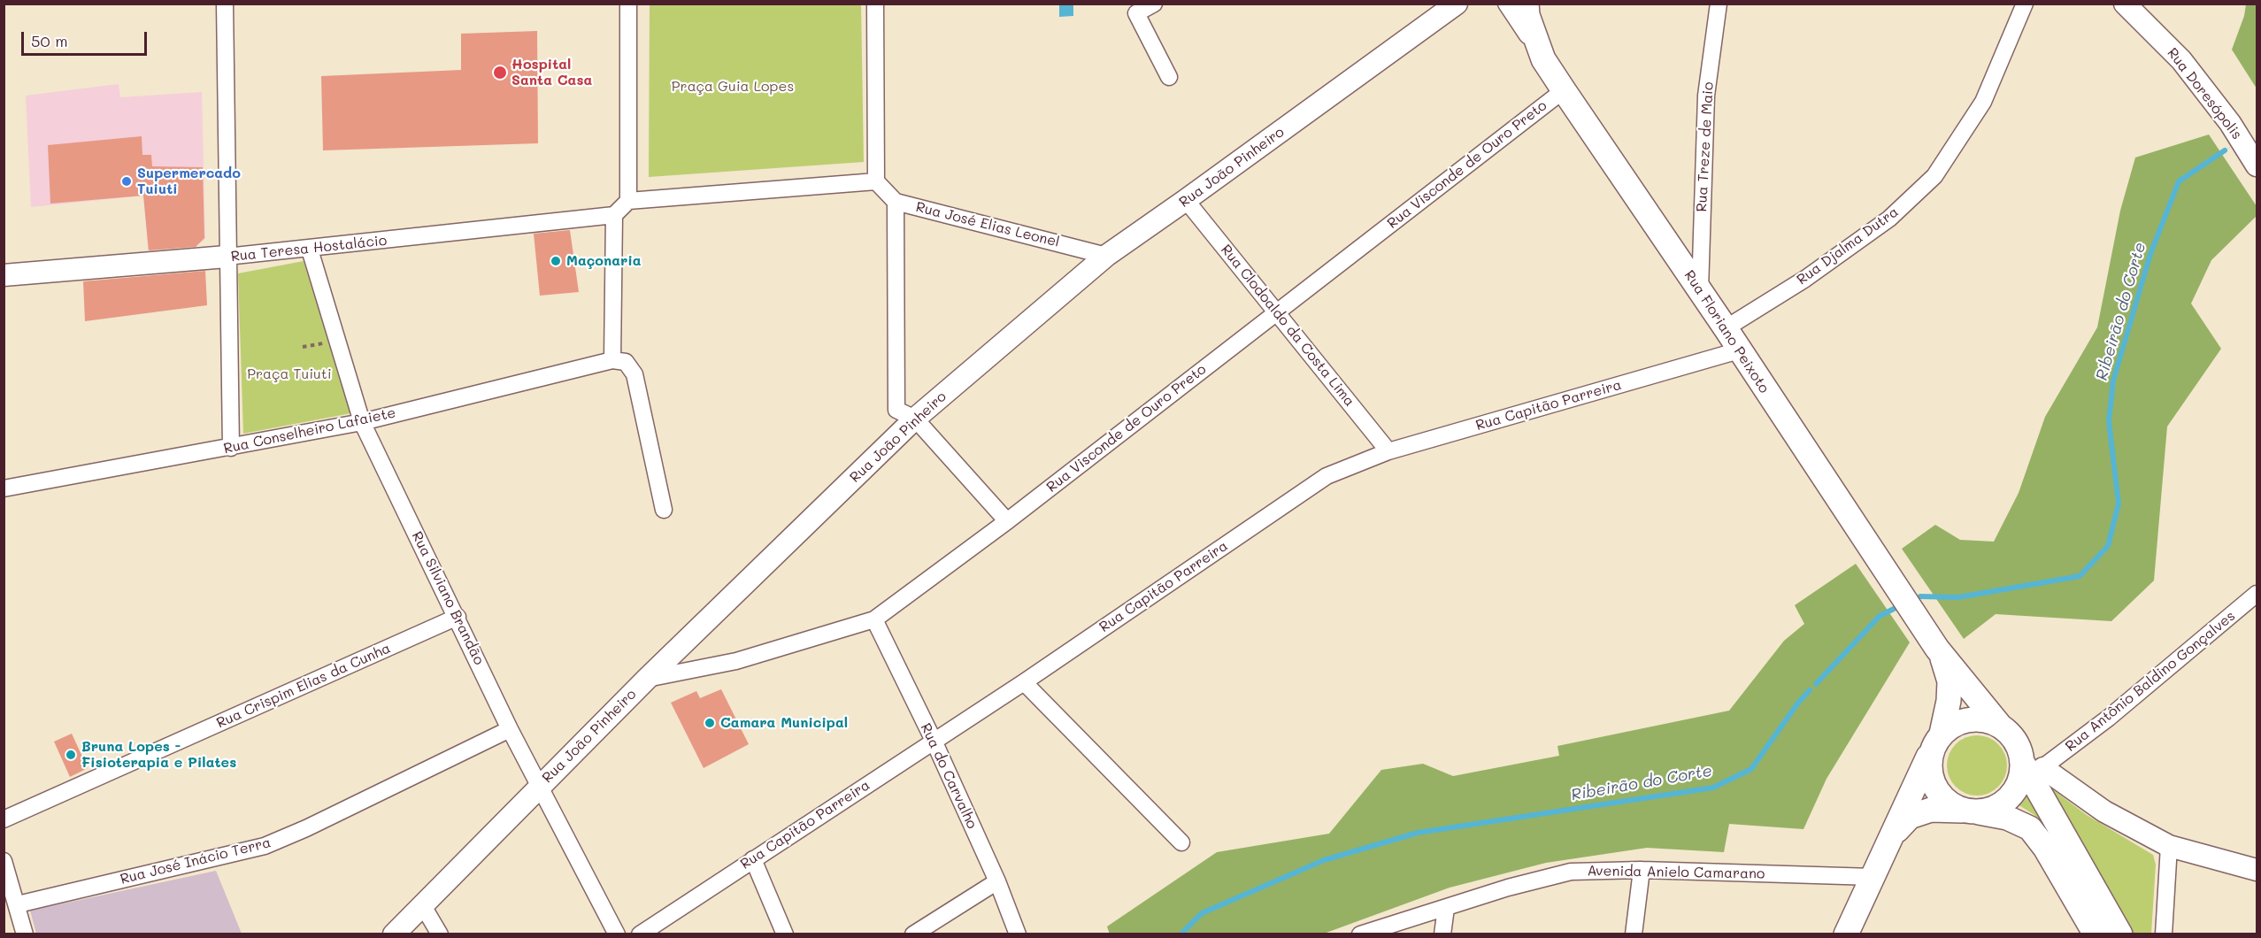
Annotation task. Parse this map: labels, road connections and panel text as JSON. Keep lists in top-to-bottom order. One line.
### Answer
{"streets":{"main road":["Rua Floriano Peixoto"],"street":["Rua Doresópolis","Rua Treze de Maio","Rua Visconde de Ouro Preto","Rua João Pinheiro","Rua José Elias Leonel","Rua Djalma Dutra","Rua Teresa Hostalácio","Rua Clodoaldo da Costa Lima","Rua Capitão Parreira","Rua Conselheiro Lafaiete","Rua Silviano Brandão","Rua Antônio Baldino Gonçalves","Rua Crispim Elias da Cunha","Rua do Carvalho","Rua José Inácio Terra","Avenida Anielo Camarano"]},"crossings":[["Rua Treze de Maio","Rua Floriano Peixoto"],["Rua Visconde de Ouro Preto","Rua João Pinheiro"],["Rua Visconde de Ouro Preto","Rua Clodoaldo da Costa Lima"],["Rua Visconde de Ouro Preto","Rua Floriano Peixoto"],["Rua Visconde de Ouro Preto","Rua do Carvalho"],["Rua João Pinheiro","Rua José Elias Leonel"],["Rua João Pinheiro","Rua Clodoaldo da Costa Lima"],["Rua João Pinheiro","Rua Silviano Brandão"],["Rua Djalma Dutra","Rua Floriano Peixoto"],["Rua Teresa Hostalácio","Rua Silviano Brandão"],["Rua Clodoaldo da Costa Lima","Rua Capitão Parreira"],["Rua Floriano Peixoto","Rua Capitão Parreira"],["Rua Floriano Peixoto","Rua Antônio Baldino Gonçalves"],["Rua Capitão Parreira","Rua do Carvalho"],["Rua Conselheiro Lafaiete","Rua Silviano Brandão"],["Rua Silviano Brandão","Rua Crispim Elias da Cunha"],["Rua Silviano Brandão","Rua José Inácio Terra"]],"water":["Ribeirão do Corte"],"parks":["Praça Guia Lopes","Praça Tuiuti"],"places":["Hospital Santa Casa","Supermercado Tuiuti","Maçonaria","Camara Municipal","Bruna Lopes - Fisioterapia e Pilates"],"scale_bar":"50 m"}
